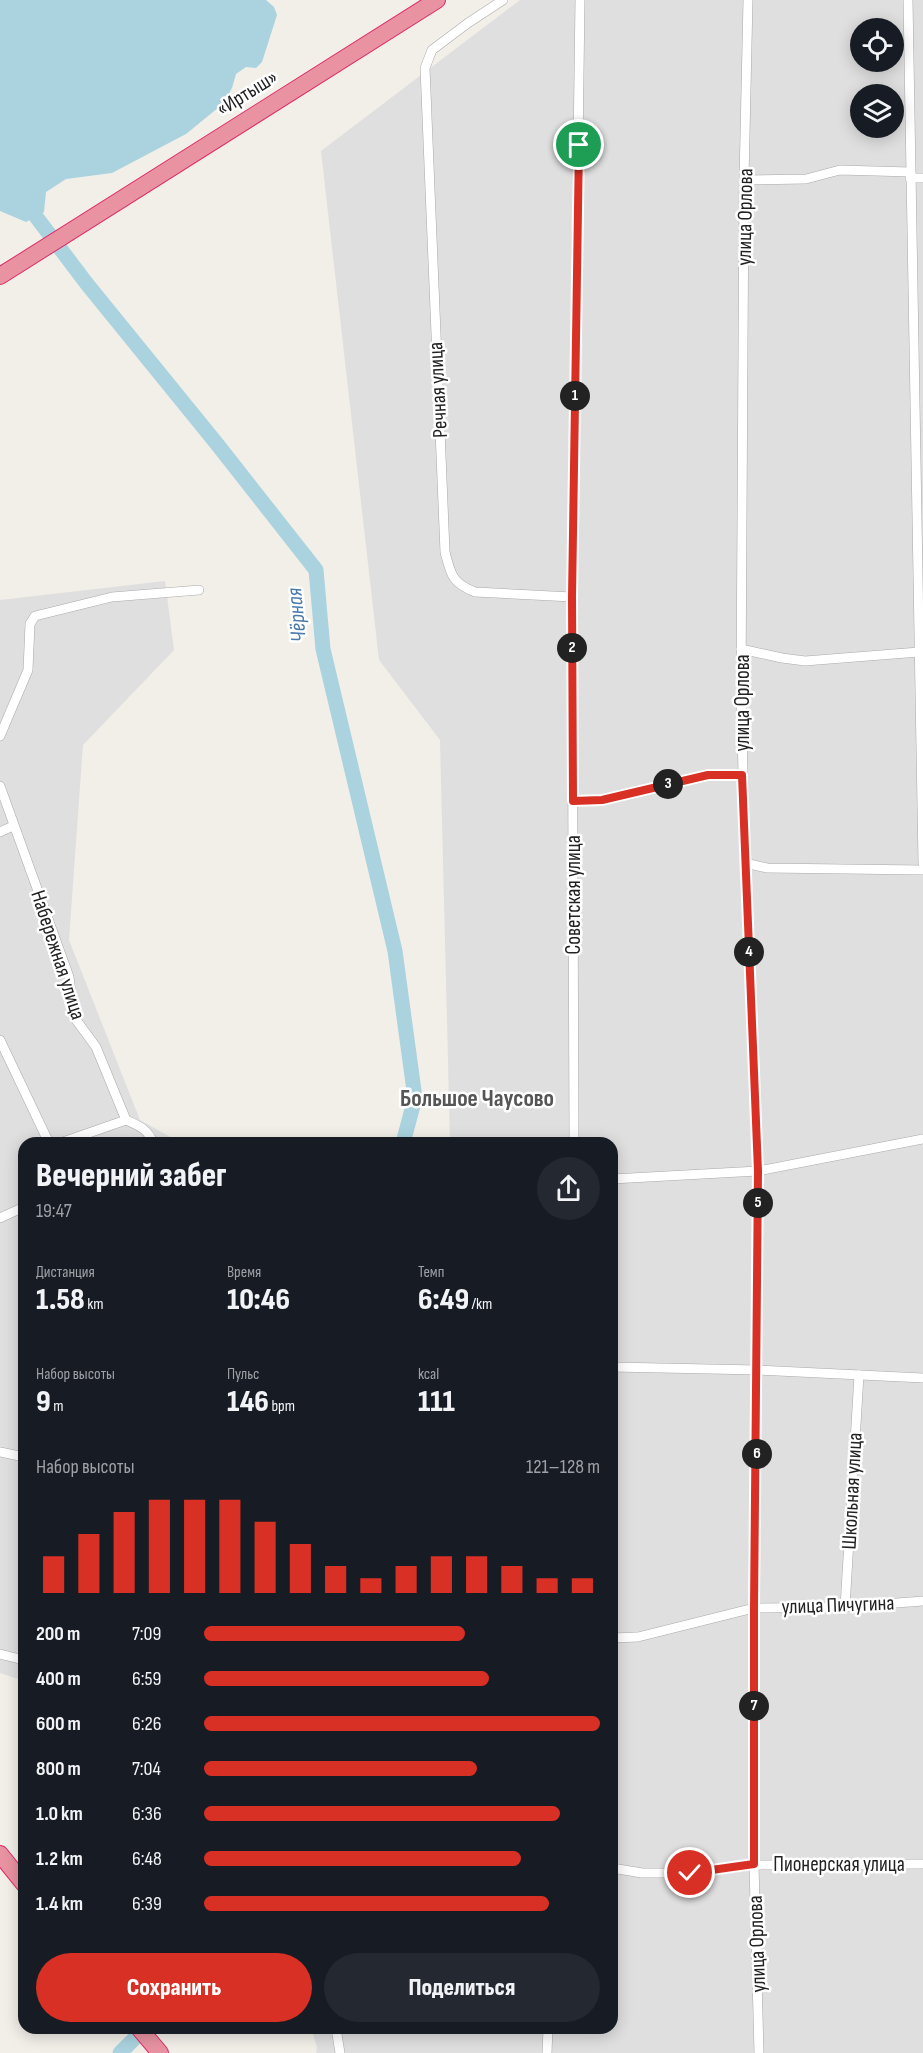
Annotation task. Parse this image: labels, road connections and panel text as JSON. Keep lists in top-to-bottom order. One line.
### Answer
{"streets":{"highway":["«Иртыш»"],"street":["улица Орлова","Речная улица","Советская улица","Набережная улица","Школьная улица","улица Пичугина","Пионерская улица"]},"crossings":[["улица Орлова","улица Пичугина"],["улица Орлова","Пионерская улица"],["Речная улица","Советская улица"],["Школьная улица","улица Пичугина"]],"districts":["Большое Чаусово"],"water":["Чёрная"],"page":{"pins":["1","2","3","4","5","6","7"],"heading":["Вечерний забег","19:47"],"stats":[["Дистанция","1.58 km"],["Время","10:46"],["Темп","6:49 /km"],["Набор высоты","9 m"],["Пульс","146 bpm"],["kcal","111"]],"chart":["Набор высоты","121–128 m"],"list":[{"name":"200 m","note":"7:09"},{"name":"400 m","note":"6:59"},{"name":"600 m","note":"6:26"},{"name":"800 m","note":"7:04"},{"name":"1.0 km","note":"6:36"},{"name":"1.2 km","note":"6:48"},{"name":"1.4 km","note":"6:39"}],"buttons":["Сохранить","Поделиться"]}}
